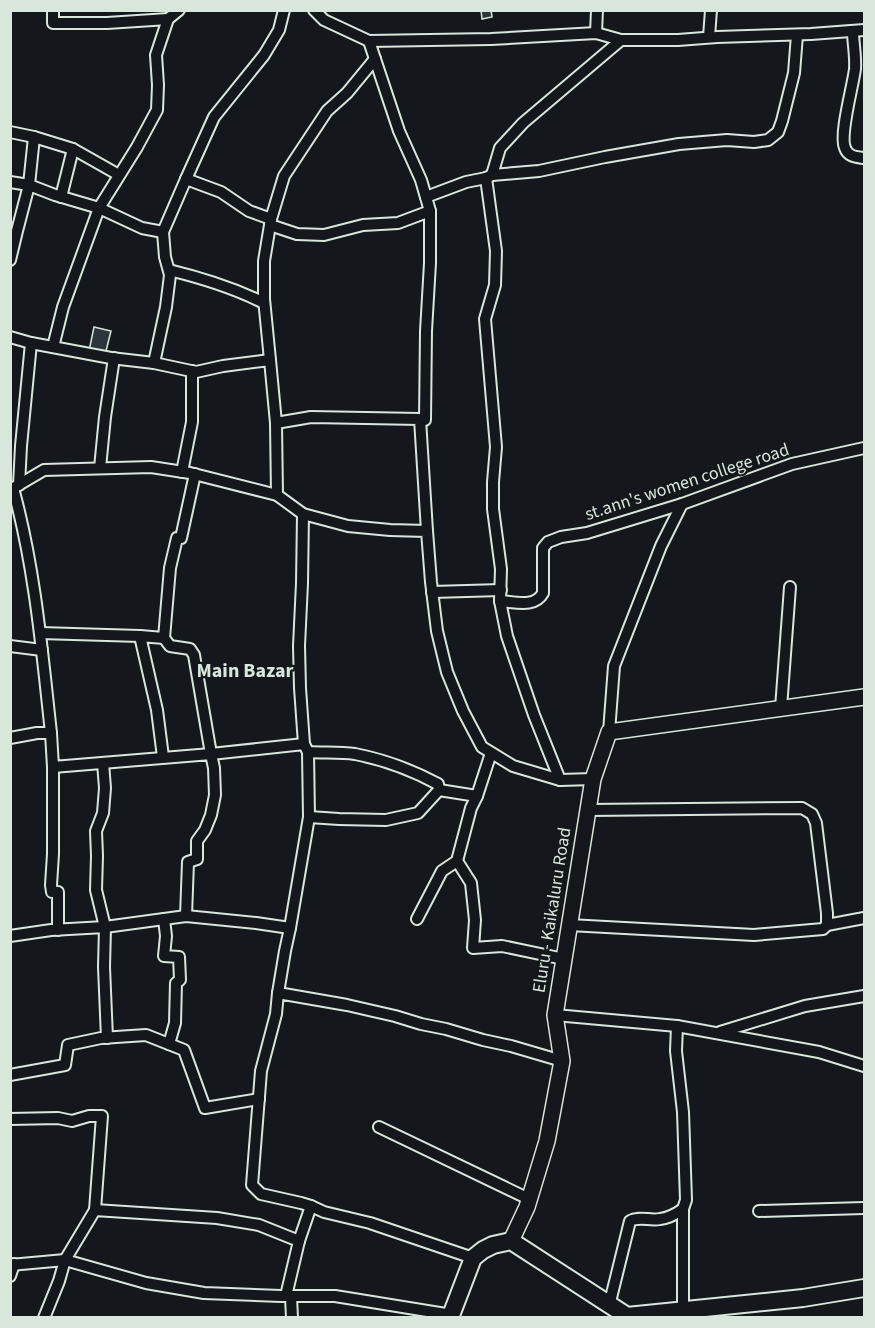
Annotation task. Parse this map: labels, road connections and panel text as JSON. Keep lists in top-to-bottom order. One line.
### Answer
{"streets":{"main road":["Eluru - Kaikaluru Road"],"street":["st.ann's women college road"]},"districts":["Main Bazar"]}
